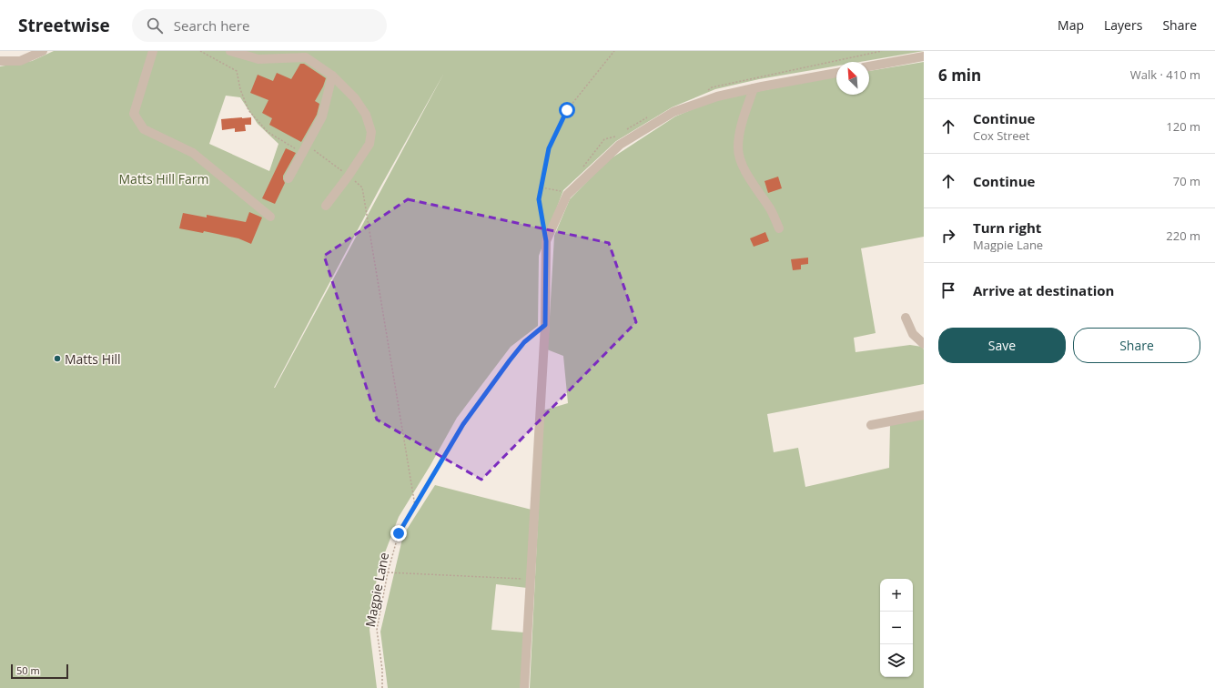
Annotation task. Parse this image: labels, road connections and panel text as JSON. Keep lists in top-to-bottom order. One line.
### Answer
{"streets":{"path":["Magpie Lane"]},"parks":["Matts Hill Farm"],"places":["Matts Hill"],"scale_bar":"50 m","north":"top left","page":{"header":"Streetwise","search":"Search here","nav":["Map","Layers","Share"],"heading":["6 min","Walk · 410 m"],"list":[["Continue","Cox Street","120 m"],["Continue","70 m"],["Turn right","Magpie Lane","220 m"],"Arrive at destination"],"buttons":["Save","Share"],"map_buttons":["+","−"],"scale":"50 m"}}
